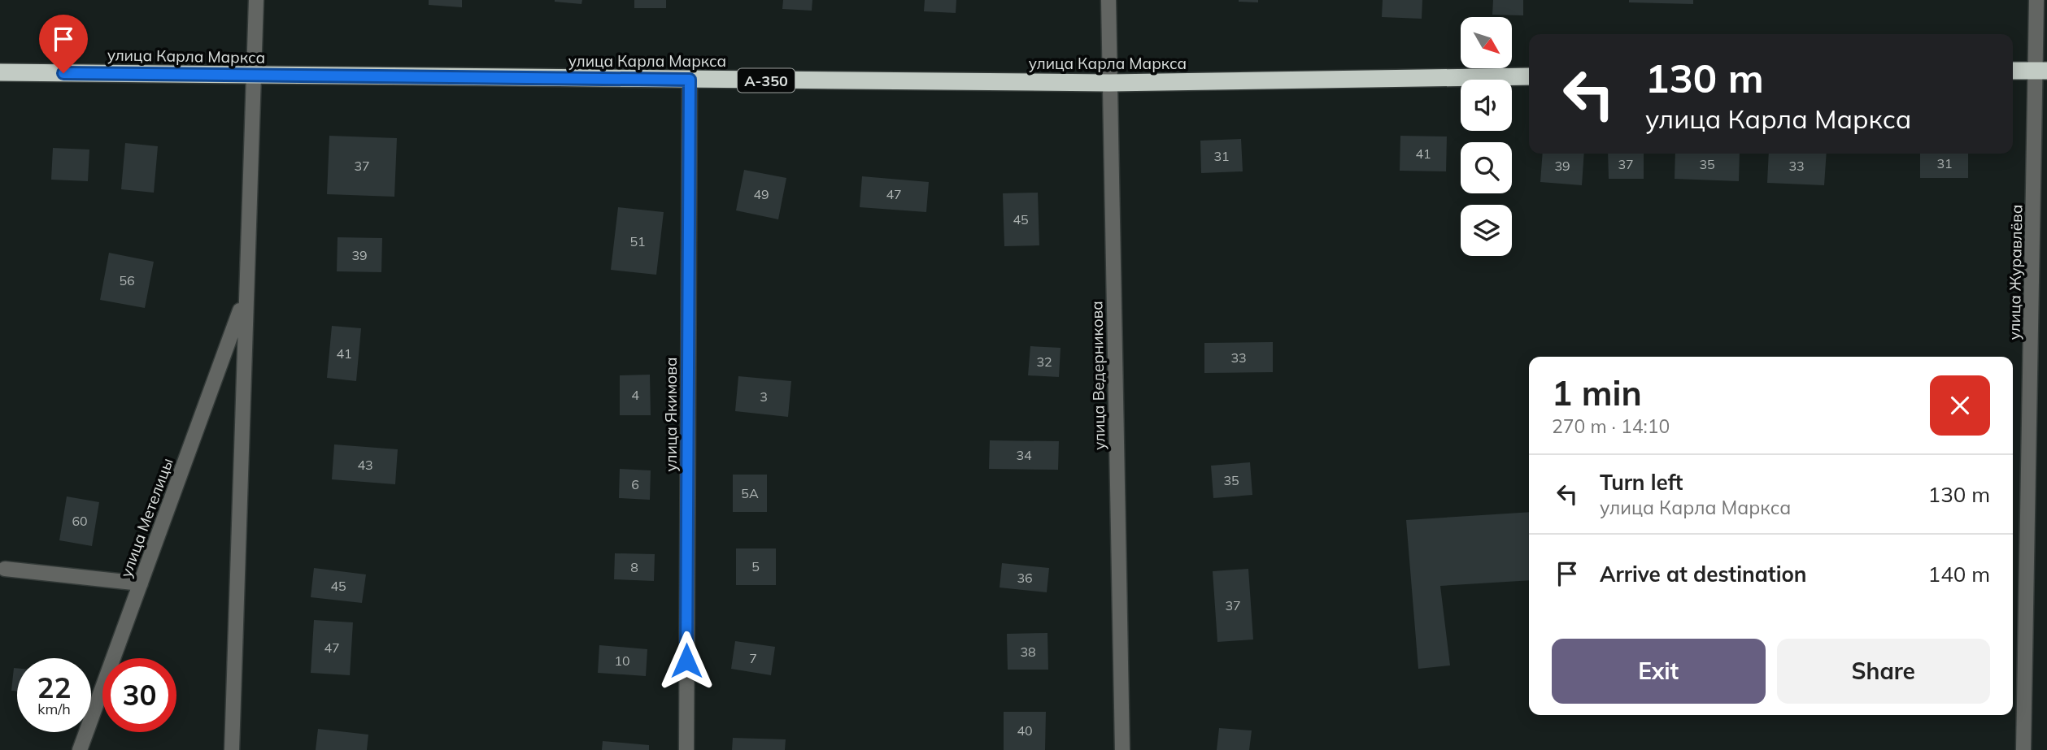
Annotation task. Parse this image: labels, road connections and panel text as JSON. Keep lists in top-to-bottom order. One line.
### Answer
{"streets":{"highway":["улица Карла Маркса","А-350"],"street":["улица Журавлёва","улица Ведерникова","улица Якимова","улица Метелицы"]},"crossings":[["улица Карла Маркса","улица Ведерникова"],["улица Карла Маркса","улица Якимова"],["улица Карла Маркса","улица Метелицы"]],"house_numbers":["41","31","31","37","35","37","39","33","49","47","45","51","39","56","41","33","32","4","3","34","43","35","6","5А","60","5","8","36","45","37","47","38","7","10","40"],"north":"bottom right","page":{"turn":["130 m","улица Карла Маркса"],"heading":["1 min","270 m · 14:10"],"list":[{"name":"Turn left","note":"улица Карла Маркса","value":"130 m"},{"name":"Arrive at destination","value":"140 m"}],"buttons":["Exit","Share"],"speed":"22 km/h","limit":"30"}}
